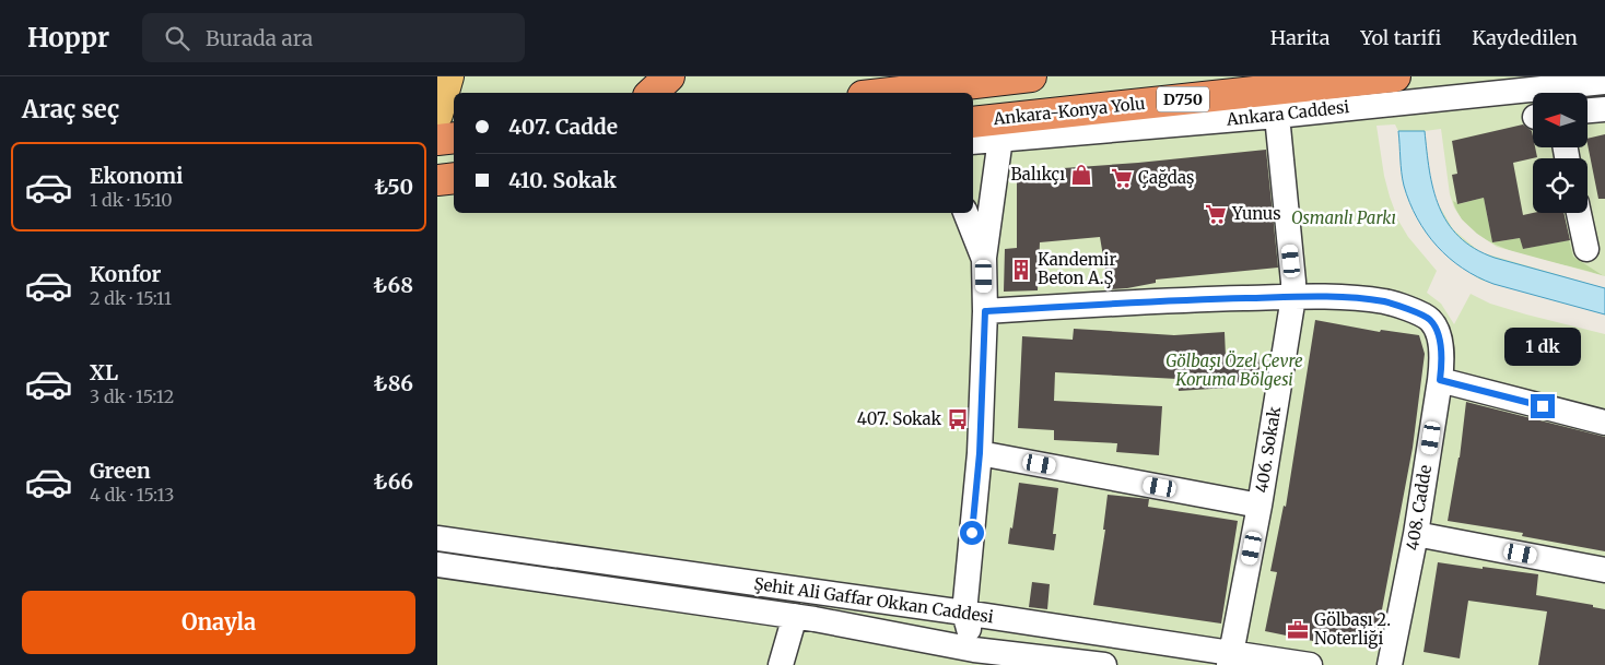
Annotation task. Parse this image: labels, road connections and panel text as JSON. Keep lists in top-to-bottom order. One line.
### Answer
{"streets":{"highway":["D750","Ankara-Konya Yolu"],"street":["Ankara Caddesi","406. Sokak","408. Cadde","Şehit Ali Gaffar Okkan Caddesi"]},"crossings":[["Ankara Caddesi","406. Sokak"],["406. Sokak","408. Cadde"],["406. Sokak","Şehit Ali Gaffar Okkan Caddesi"]],"parks":["Osmanlı Parkı","Gölbaşı Özel Çevre Koruma Bölgesi"],"places":{"shop":["Balıkçı"],"supermarket":["Çağdaş","Yunus"],"building":["Kandemir Beton A.Ş"],"bus stop":["407. Sokak"],"office":["Gölbaşı 2. Noterliği"]},"north":"left","page":{"header":"Hoppr","search":"Burada ara","nav":["Harita","Yol tarifi","Kaydedilen"],"heading":"Araç seç","banner":["407. Cadde","410. Sokak"],"list":[{"name":"Ekonomi","note":"1 dk · 15:10","value":"₺50"},{"name":"Konfor","note":"2 dk · 15:11","value":"₺68"},{"name":"XL","note":"3 dk · 15:12","value":"₺86"},{"name":"Green","note":"4 dk · 15:13","value":"₺66"}],"bubble":"1 dk","buttons":"Onayla"}}
